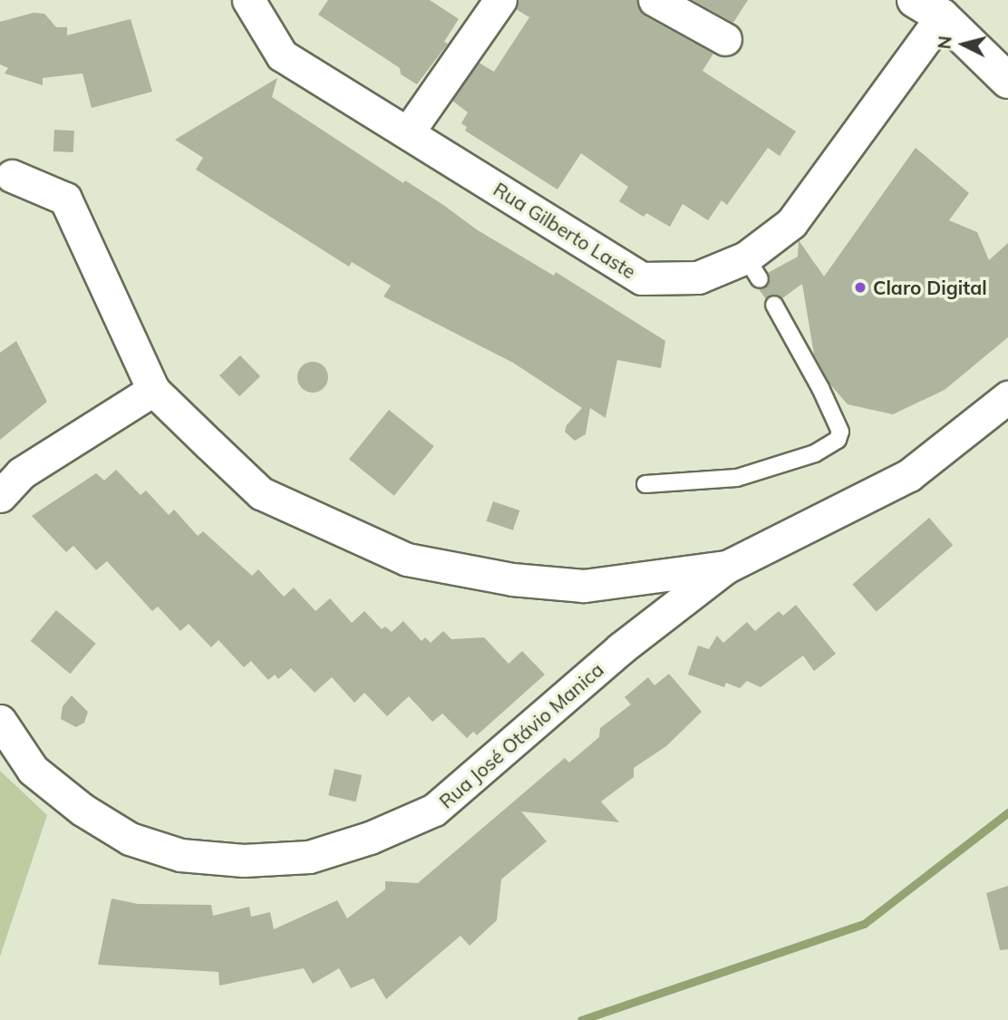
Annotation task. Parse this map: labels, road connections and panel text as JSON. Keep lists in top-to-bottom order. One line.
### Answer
{"streets":{"street":["Rua Gilberto Laste","Rua José Otávio Manica"]},"places":["Claro Digital"],"north":"left"}
